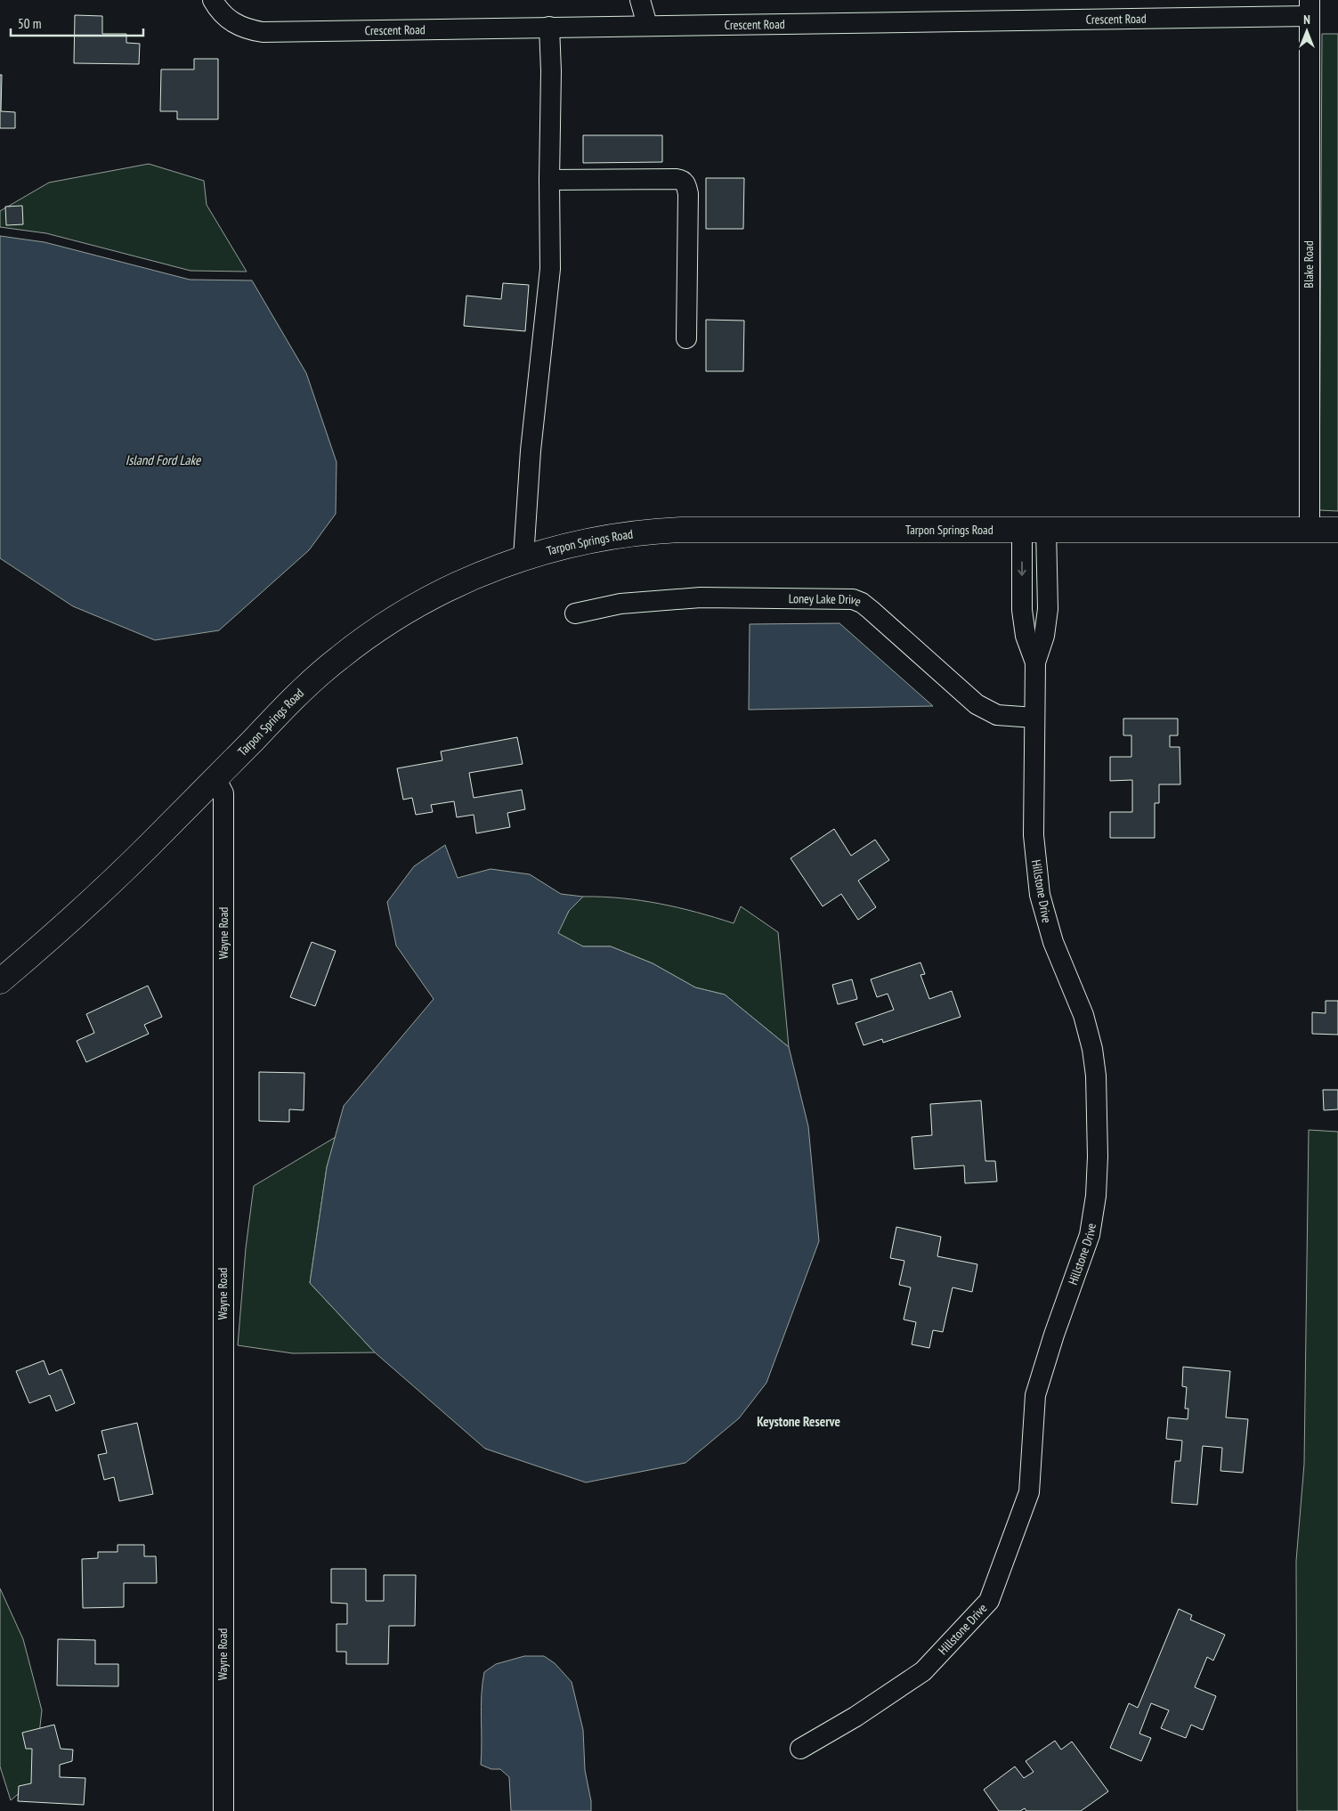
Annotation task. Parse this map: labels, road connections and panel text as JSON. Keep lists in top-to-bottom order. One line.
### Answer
{"streets":{"main road":["Tarpon Springs Road"],"street":["Crescent Road","Blake Road","Loney Lake Drive","Hillstone Drive","Wayne Road"]},"crossings":[["Crescent Road","Blake Road"],["Blake Road","Tarpon Springs Road"],["Tarpon Springs Road","Hillstone Drive"],["Tarpon Springs Road","Wayne Road"],["Loney Lake Drive","Hillstone Drive"]],"districts":["Keystone Reserve"],"water":["Island Ford Lake"],"scale_bar":"50 m","north":"top"}
